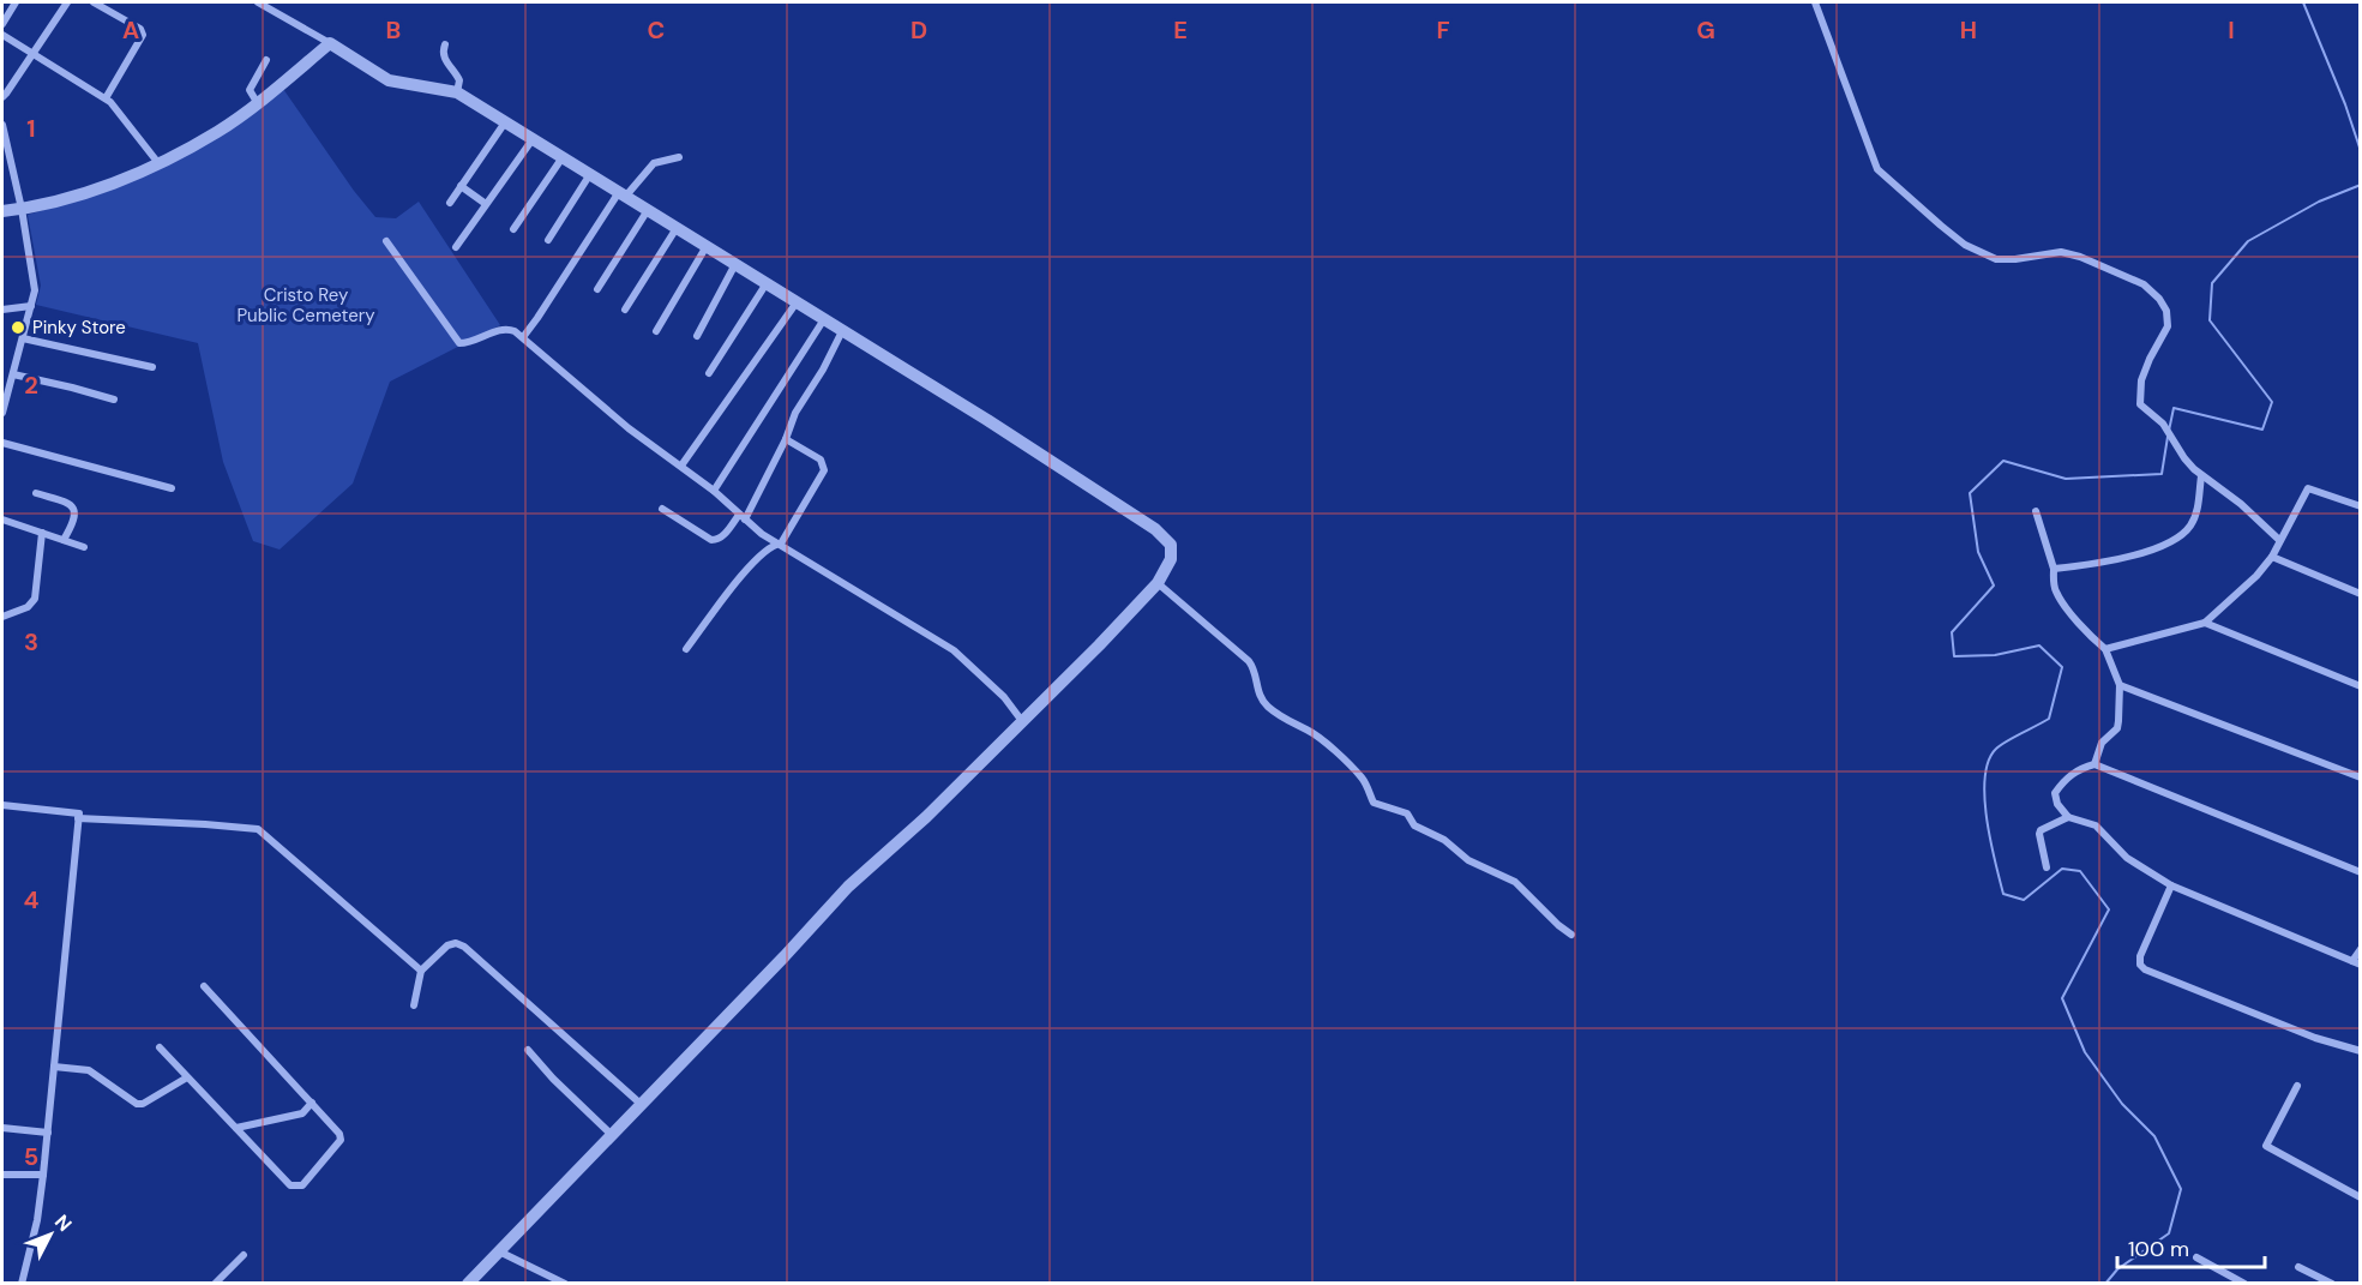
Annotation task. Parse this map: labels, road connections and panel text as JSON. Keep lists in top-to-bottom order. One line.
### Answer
{"parks":["Cristo Rey Public Cemetery"],"places":["Pinky Store"],"scale_bar":"100 m","north":"top right","grid":{"columns":["A","B","C","D","E","F","G","H","I"],"rows":["1","2","3","4","5"]}}
